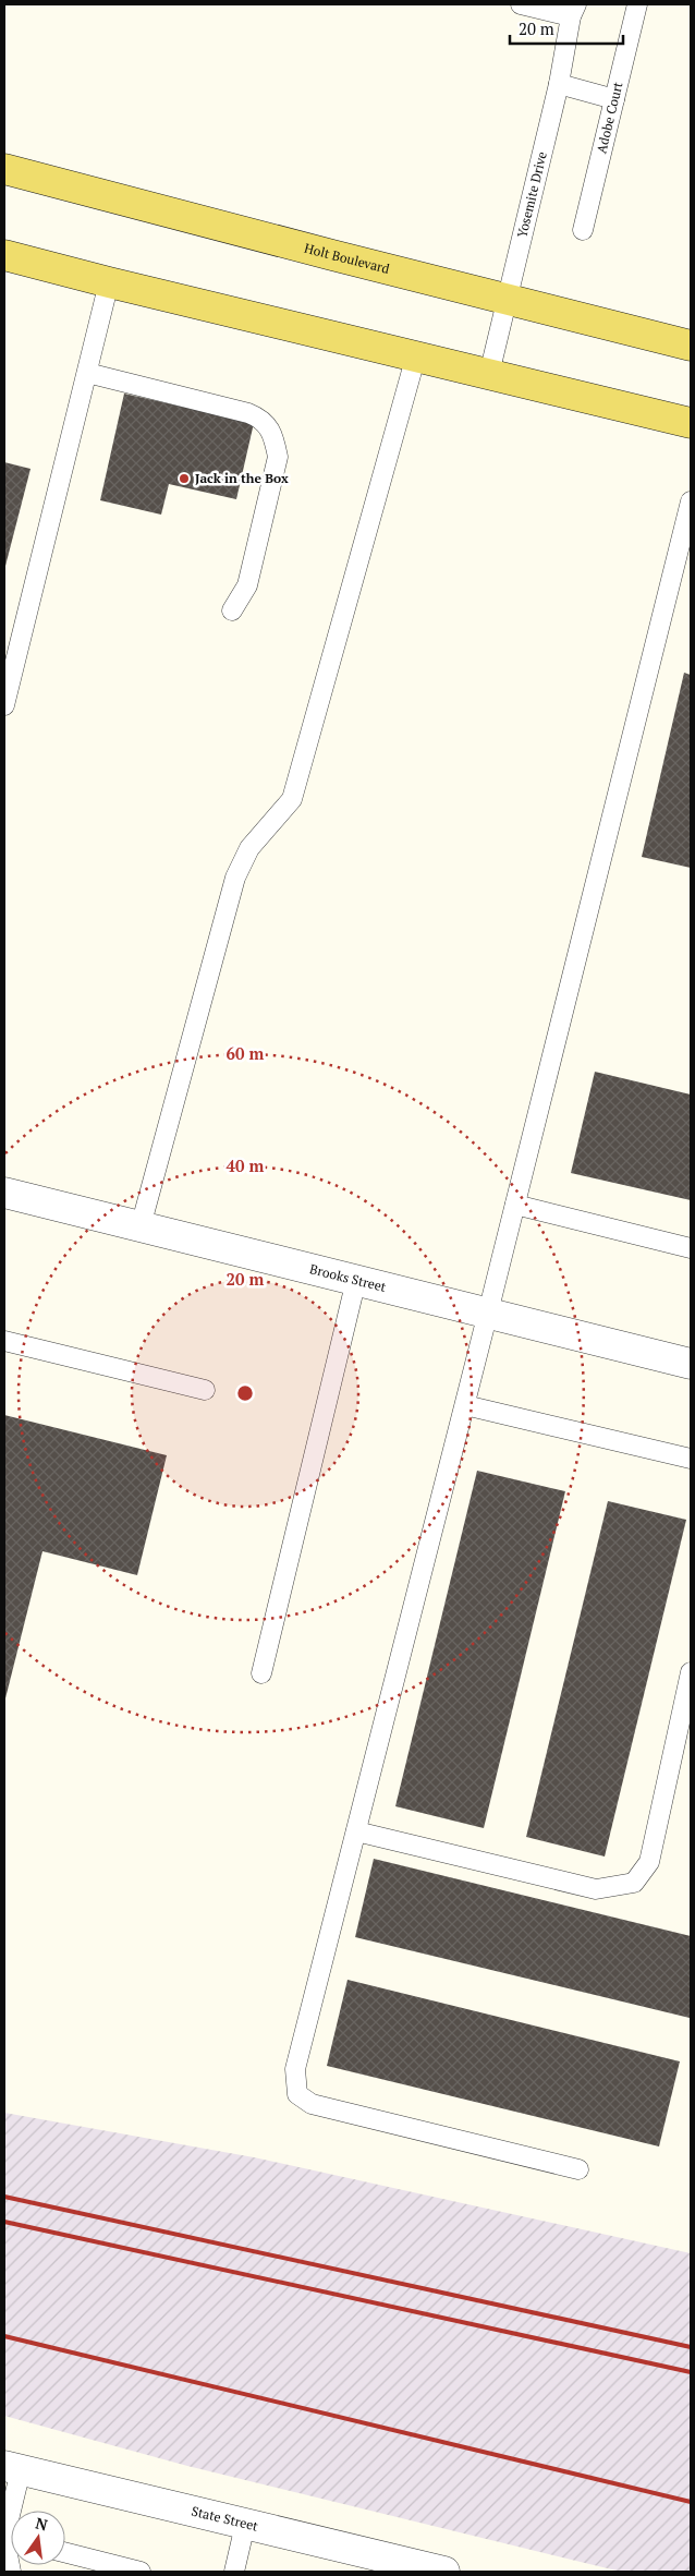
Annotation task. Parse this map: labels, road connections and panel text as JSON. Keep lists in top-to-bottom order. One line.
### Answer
{"streets":{"main road":["Holt Boulevard"],"street":["Brooks Street","State Street"],"lane":["Adobe Court","Yosemite Drive"]},"crossings":[["Yosemite Drive","Holt Boulevard"]],"places":["Jack in the Box"],"scale_bar":"20 m","north":"top","rings":["60 m","40 m","20 m"]}
